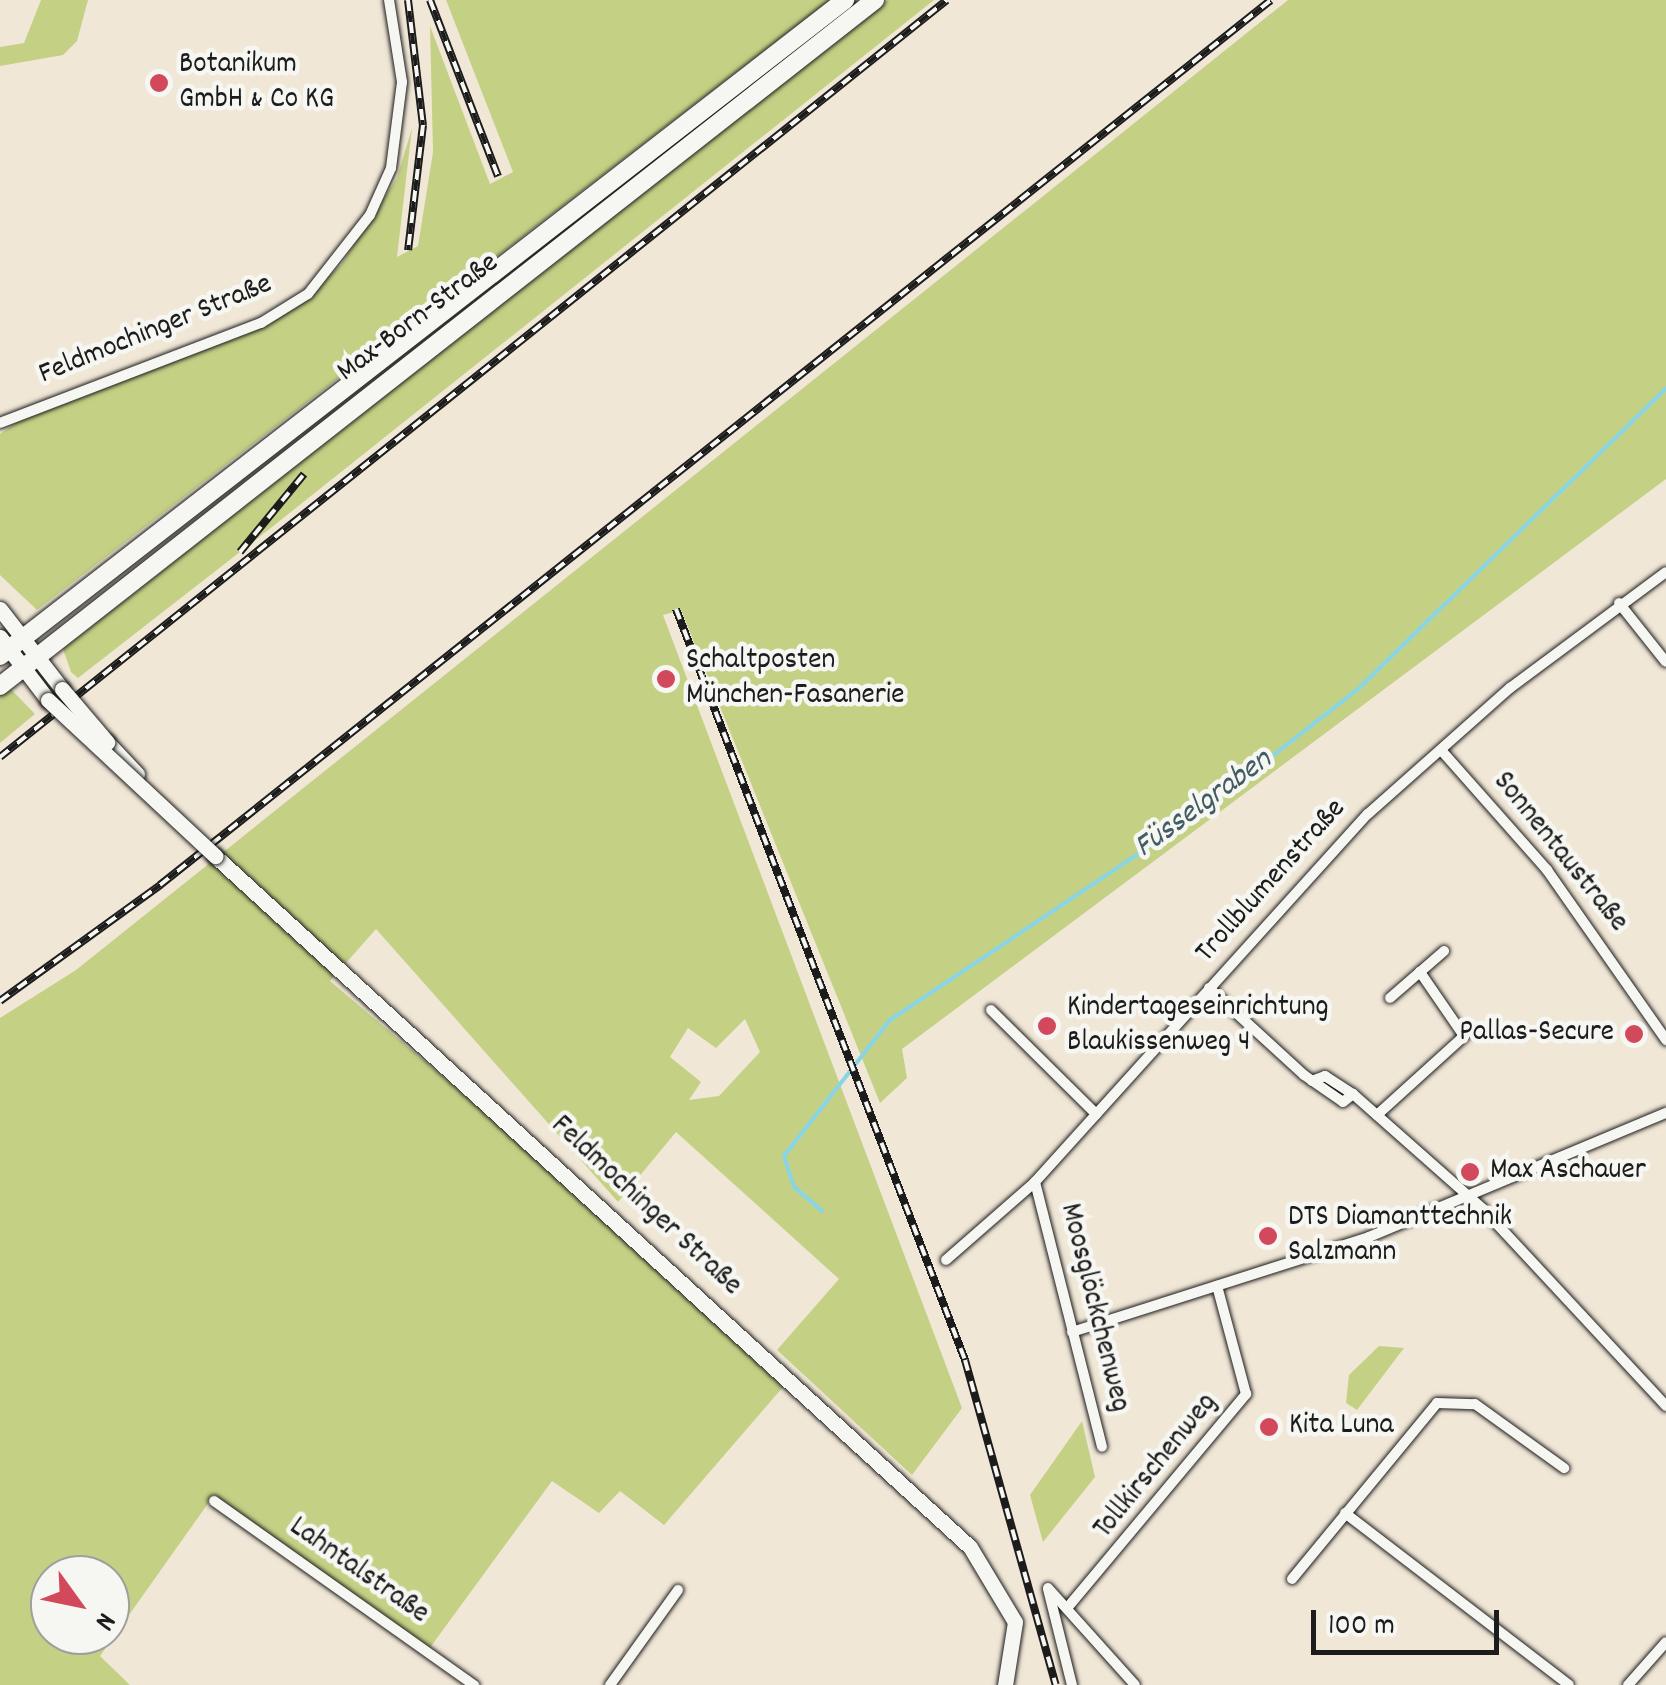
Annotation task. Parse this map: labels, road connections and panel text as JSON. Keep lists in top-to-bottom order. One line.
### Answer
{"streets":{"main road":["Max-Born-Straße","Feldmochinger Straße"],"street":["Sonnentaustraße","Trollblumenstraße","Moosglöckchenweg","Tollkirschenweg","Lahntalstraße"]},"crossings":[["Max-Born-Straße","Feldmochinger Straße"],["Sonnentaustraße","Trollblumenstraße"],["Trollblumenstraße","Moosglöckchenweg"]],"water":["Füsselgraben"],"places":["Botanikum GmbH & Co KG","Schaltposten München-Fasanerie","Kindertageseinrichtung Blaukissenweg 4","Pallas-Secure","Max Aschauer","DTS Diamanttechnik Salzmann","Kita Luna"],"scale_bar":"100 m","north":"bottom right"}
